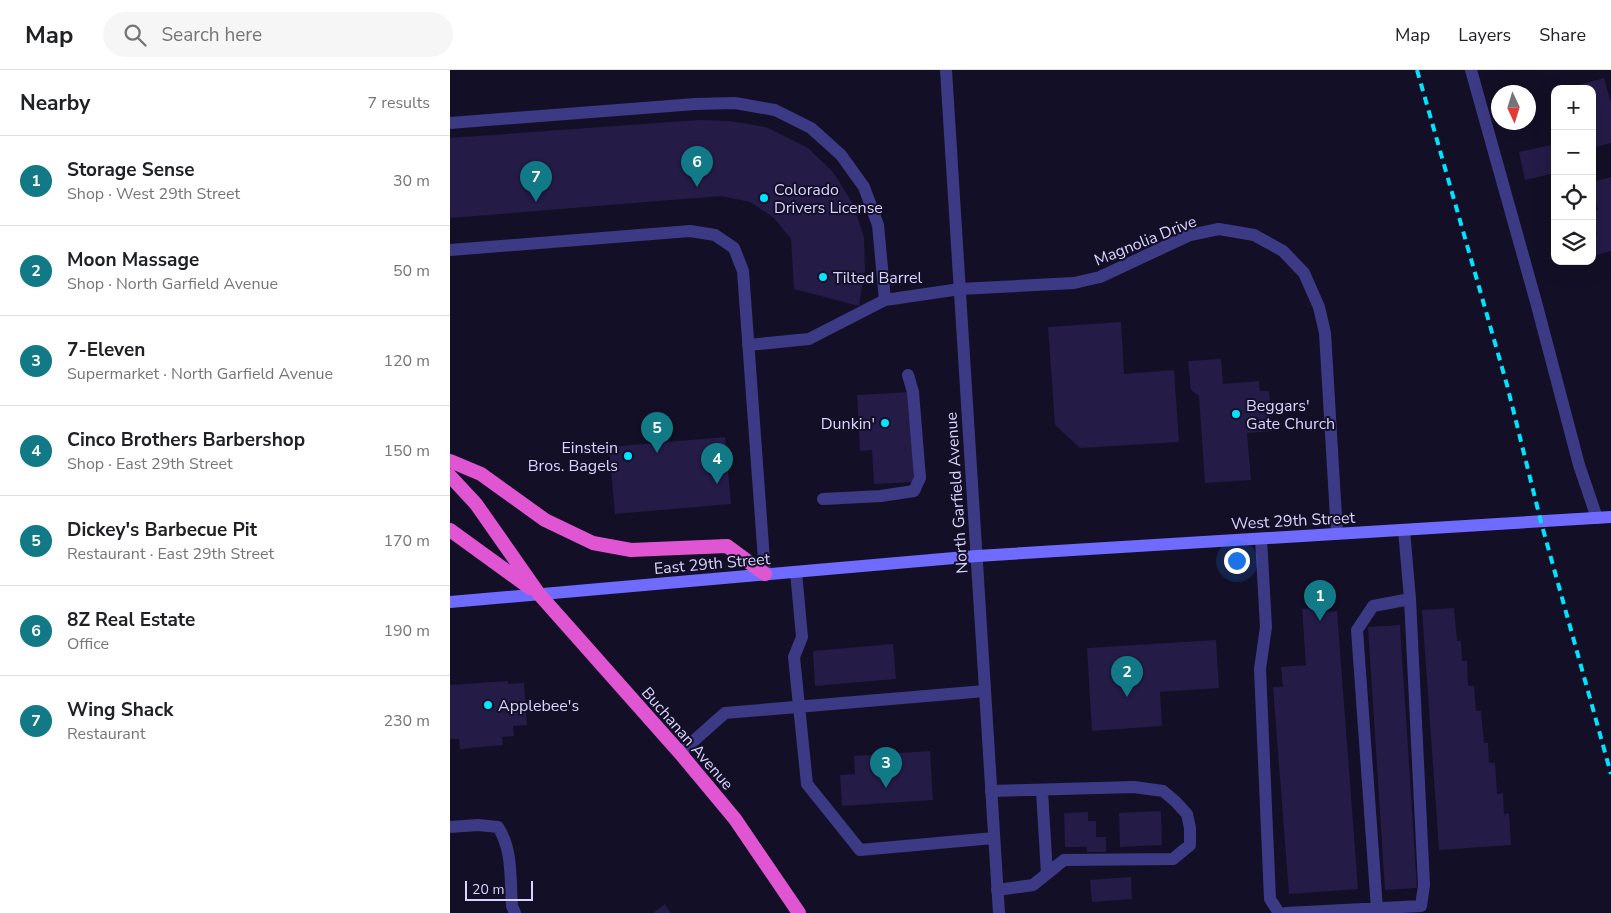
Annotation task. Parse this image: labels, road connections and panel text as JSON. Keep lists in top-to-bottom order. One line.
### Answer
{"streets":{"highway":["Buchanan Avenue"],"main road":["West 29th Street","East 29th Street"],"street":["Magnolia Drive","North Garfield Avenue"]},"crossings":[["Magnolia Drive","North Garfield Avenue"],["Magnolia Drive","West 29th Street"],["North Garfield Avenue","West 29th Street"],["North Garfield Avenue","East 29th Street"],["West 29th Street","East 29th Street"],["East 29th Street","Buchanan Avenue"]],"places":["Colorado Drivers License","Tilted Barrel","Beggars' Gate Church","Dunkin'","Einstein Bros. Bagels","Applebee's"],"scale_bar":"20 m","north":"bottom","page":{"header":"Map","search":"Search here","nav":["Map","Layers","Share"],"heading":["Nearby","7 results"],"map_buttons":["+","−"],"list":[{"mark":"1","name":"Storage Sense","note":"Shop · West 29th Street","value":"30 m"},{"mark":"2","name":"Moon Massage","note":"Shop · North Garfield Avenue","value":"50 m"},{"mark":"3","name":"7-Eleven","note":"Supermarket · North Garfield Avenue","value":"120 m"},{"mark":"4","name":"Cinco Brothers Barbershop","note":"Shop · East 29th Street","value":"150 m"},{"mark":"5","name":"Dickey's Barbecue Pit","note":"Restaurant · East 29th Street","value":"170 m"},{"mark":"6","name":"8Z Real Estate","note":"Office","value":"190 m"},{"mark":"7","name":"Wing Shack","note":"Restaurant","value":"230 m"}],"pins":["6","7","5","4","1","2","3"],"scale":"20 m"}}
